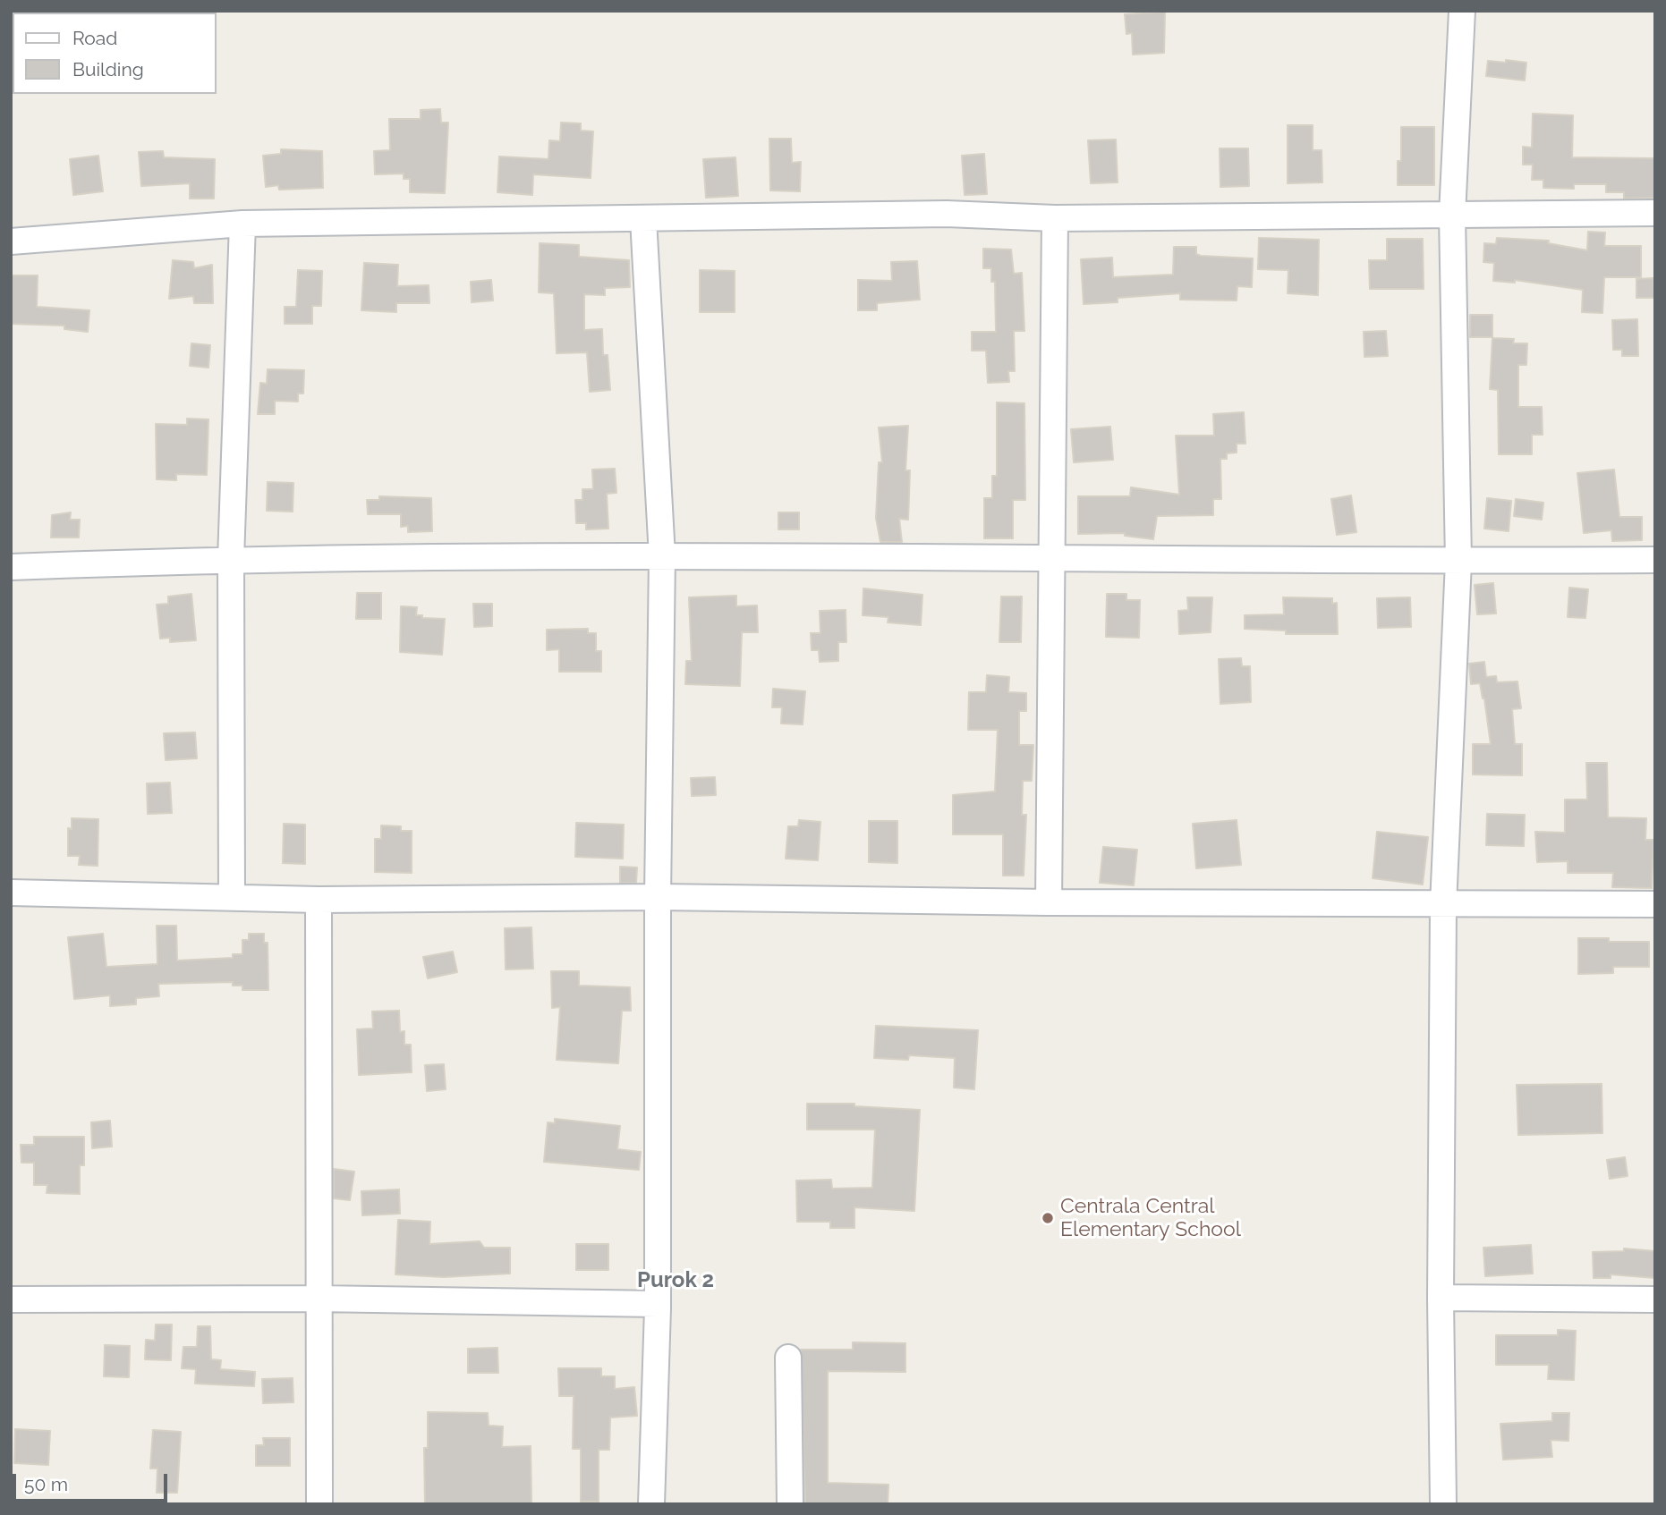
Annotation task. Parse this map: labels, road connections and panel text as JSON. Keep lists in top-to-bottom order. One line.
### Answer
{"districts":["Purok 2"],"places":["Centrala Central Elementary School"],"legend":["Road","Building"],"scale_bar":"50 m"}
